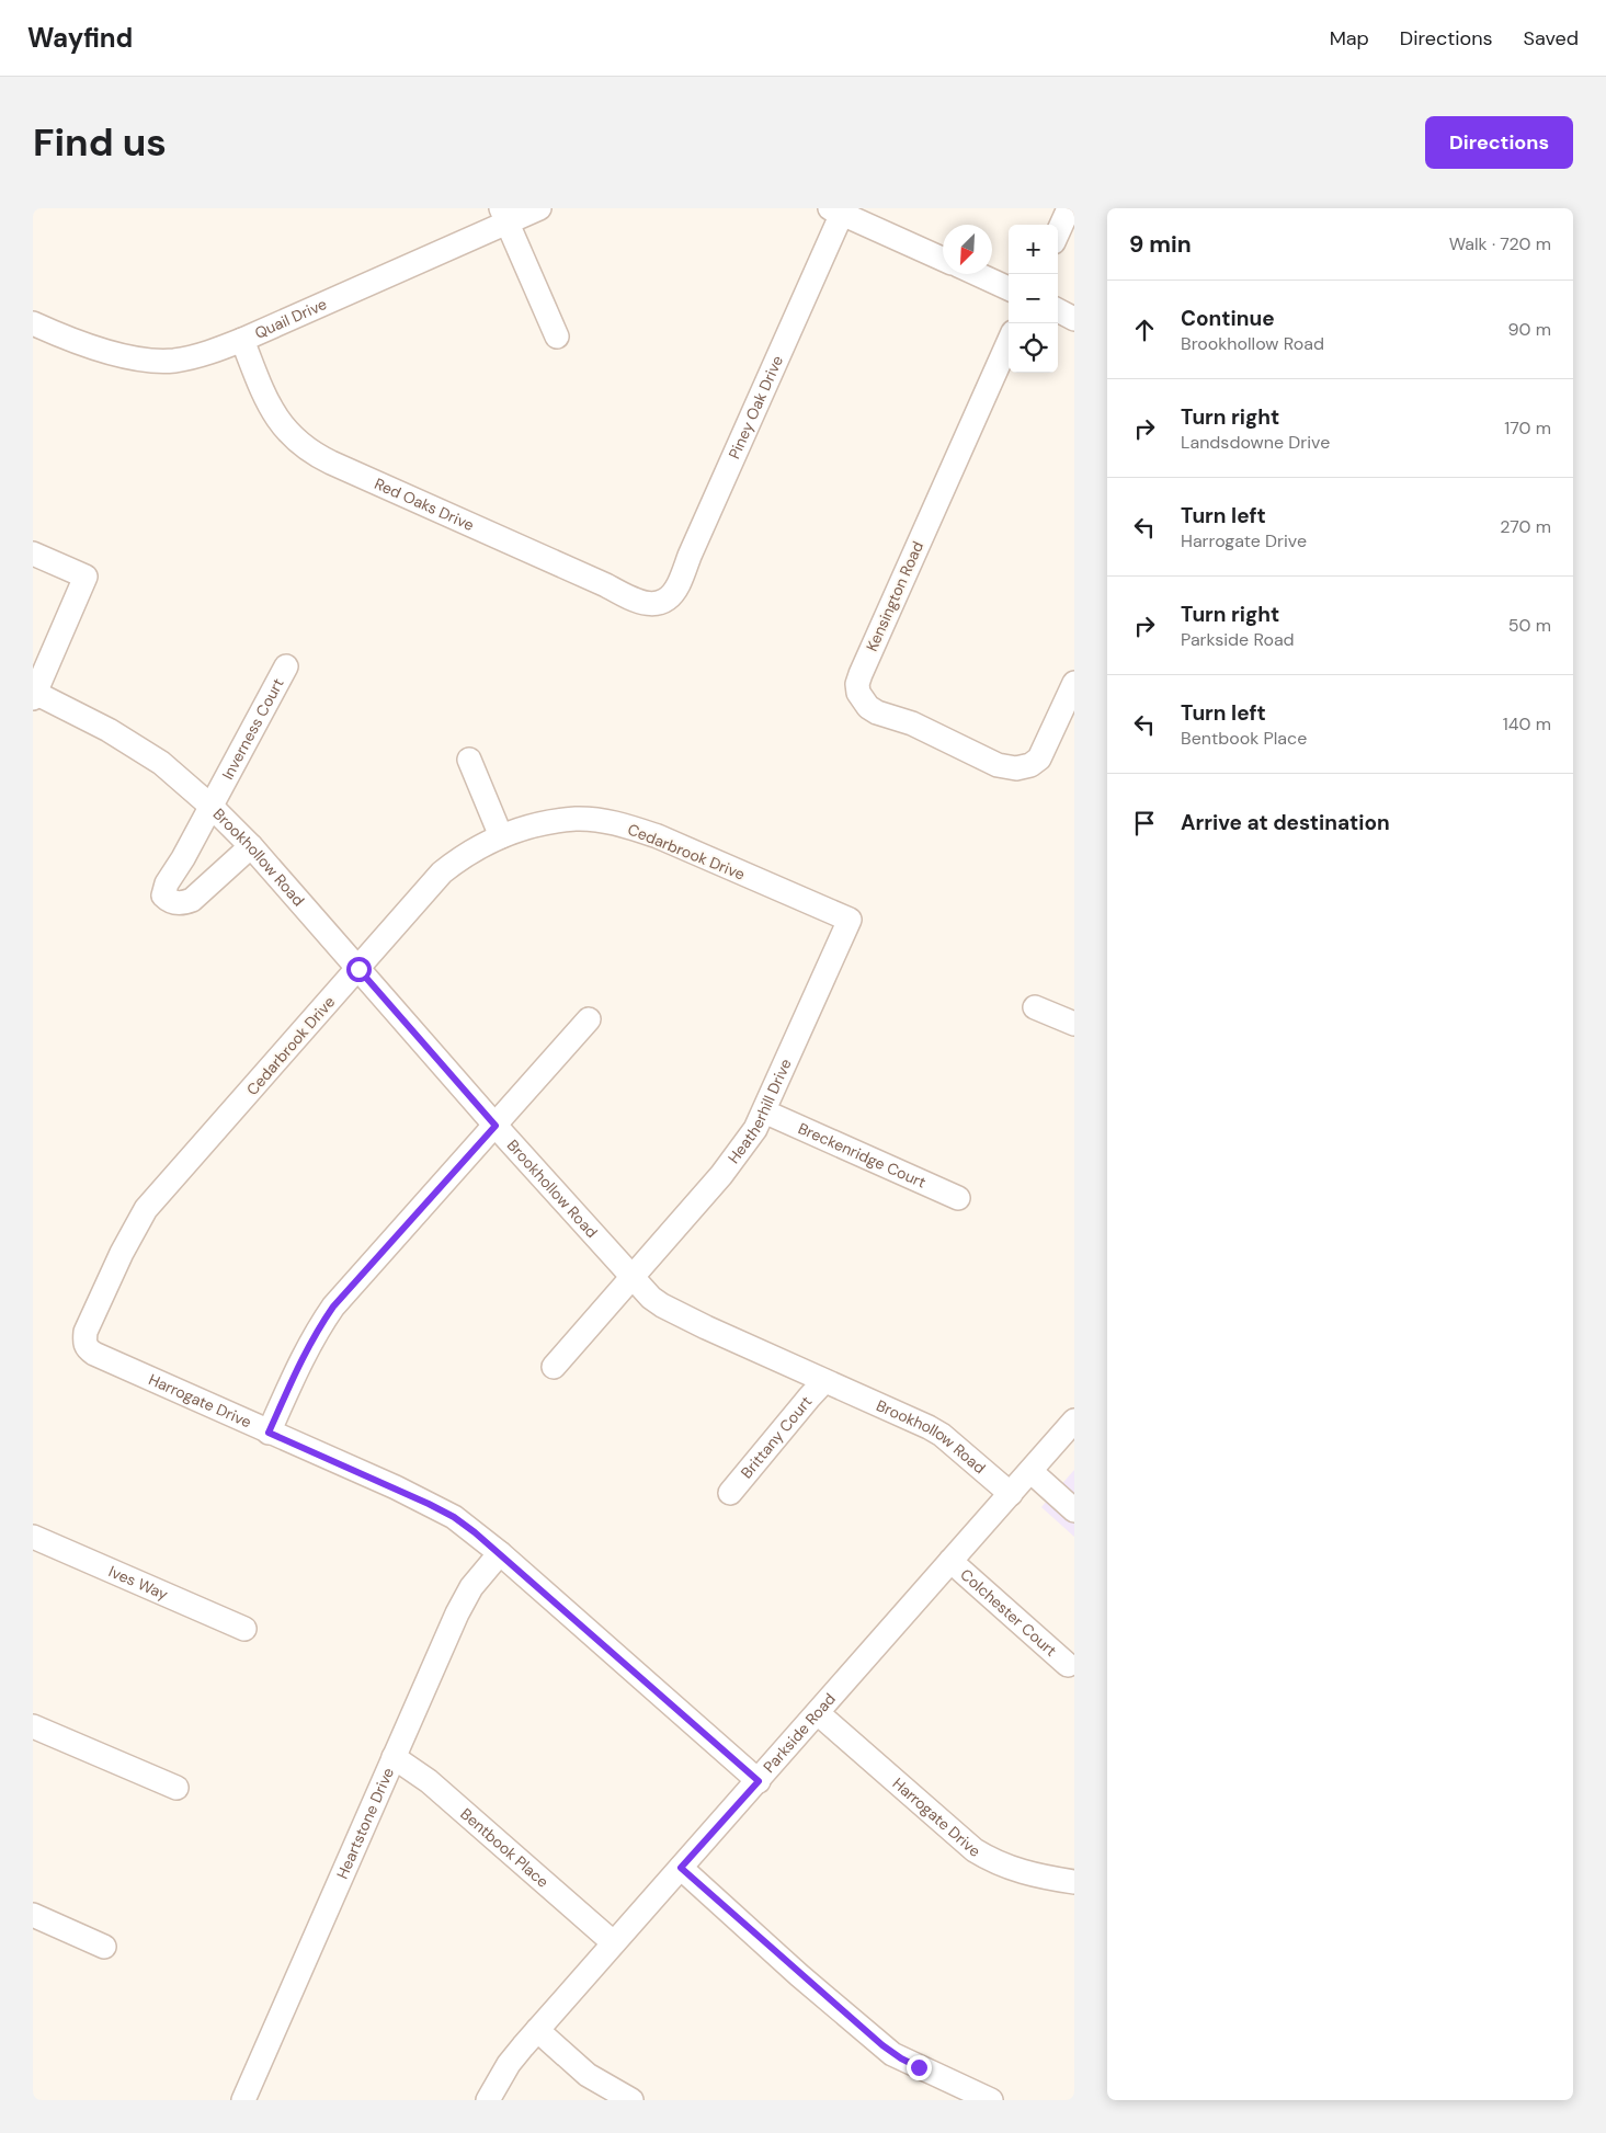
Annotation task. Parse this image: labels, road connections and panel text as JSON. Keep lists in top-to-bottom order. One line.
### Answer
{"streets":{"street":["Quail Drive","Piney Oak Drive","Red Oaks Drive","Kensington Road","Inverness Court","Cedarbrook Drive","Brookhollow Road","Heatherhill Drive","Breckenridge Court","Harrogate Drive","Brittany Court","Ives Way","Colchester Court","Parkside Road","Heartstone Drive","Bentbook Place"]},"crossings":[["Quail Drive","Red Oaks Drive"],["Piney Oak Drive","Red Oaks Drive"],["Inverness Court","Brookhollow Road"],["Cedarbrook Drive","Brookhollow Road"],["Cedarbrook Drive","Heatherhill Drive"],["Cedarbrook Drive","Harrogate Drive"],["Brookhollow Road","Heatherhill Drive"],["Brookhollow Road","Brittany Court"],["Brookhollow Road","Parkside Road"],["Heatherhill Drive","Breckenridge Court"],["Harrogate Drive","Parkside Road"],["Harrogate Drive","Heartstone Drive"],["Colchester Court","Parkside Road"],["Parkside Road","Bentbook Place"],["Heartstone Drive","Bentbook Place"]],"north":"bottom left","page":{"header":"Wayfind","nav":["Map","Directions","Saved"],"buttons":"Directions","title":"Find us","heading":["9 min","Walk · 720 m"],"map_buttons":["+","−"],"list":[["Continue","Brookhollow Road","90 m"],["Turn right","Landsdowne Drive","170 m"],["Turn left","Harrogate Drive","270 m"],["Turn right","Parkside Road","50 m"],["Turn left","Bentbook Place","140 m"],"Arrive at destination"]}}
